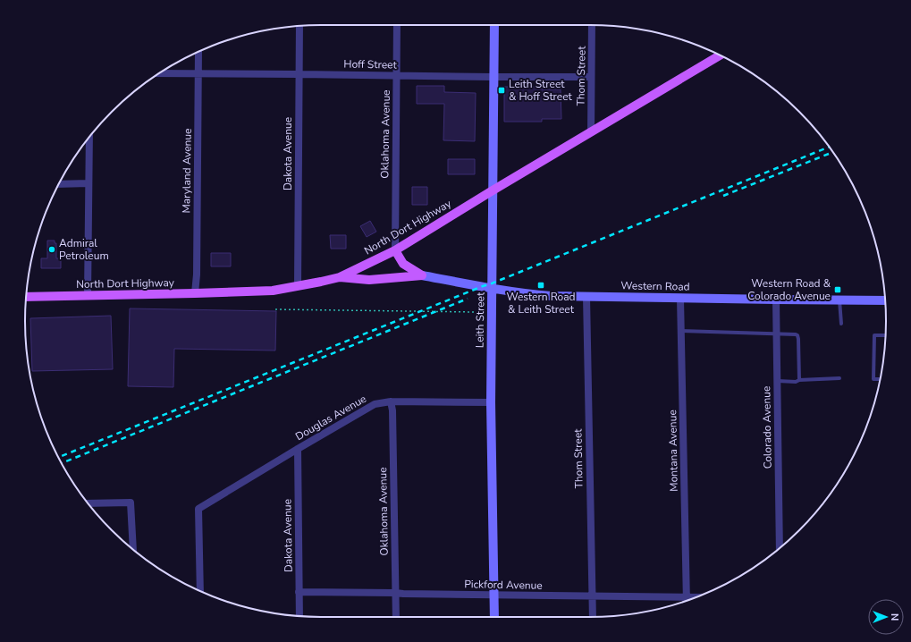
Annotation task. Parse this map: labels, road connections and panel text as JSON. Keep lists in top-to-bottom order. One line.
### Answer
{"streets":{"main road":["North Dort Highway"],"street":["Hoff Street","Thom Street","Oklahoma Avenue","Dakota Avenue","Maryland Avenue","Western Road","Leith Street","Douglas Avenue","Colorado Avenue","Montana Avenue","Pickford Avenue"]},"crossings":[["Hoff Street","Thom Street"],["Hoff Street","Oklahoma Avenue"],["Hoff Street","Dakota Avenue"],["Hoff Street","Maryland Avenue"],["Hoff Street","Leith Street"],["Thom Street","North Dort Highway"],["Thom Street","Western Road"],["Thom Street","Pickford Avenue"],["Oklahoma Avenue","North Dort Highway"],["Oklahoma Avenue","Douglas Avenue"],["Oklahoma Avenue","Pickford Avenue"],["Dakota Avenue","North Dort Highway"],["Dakota Avenue","Douglas Avenue"],["Dakota Avenue","Pickford Avenue"],["Maryland Avenue","North Dort Highway"],["North Dort Highway","Leith Street"],["Western Road","Leith Street"],["Western Road","Colorado Avenue"],["Western Road","Montana Avenue"],["Leith Street","Douglas Avenue"],["Leith Street","Pickford Avenue"],["Montana Avenue","Pickford Avenue"]],"places":{"transit":["Leith Street & Hoff Street","Western Road & Leith Street","Western Road & Colorado Avenue"],"other":["Admiral Petroleum"]},"north":"right"}
